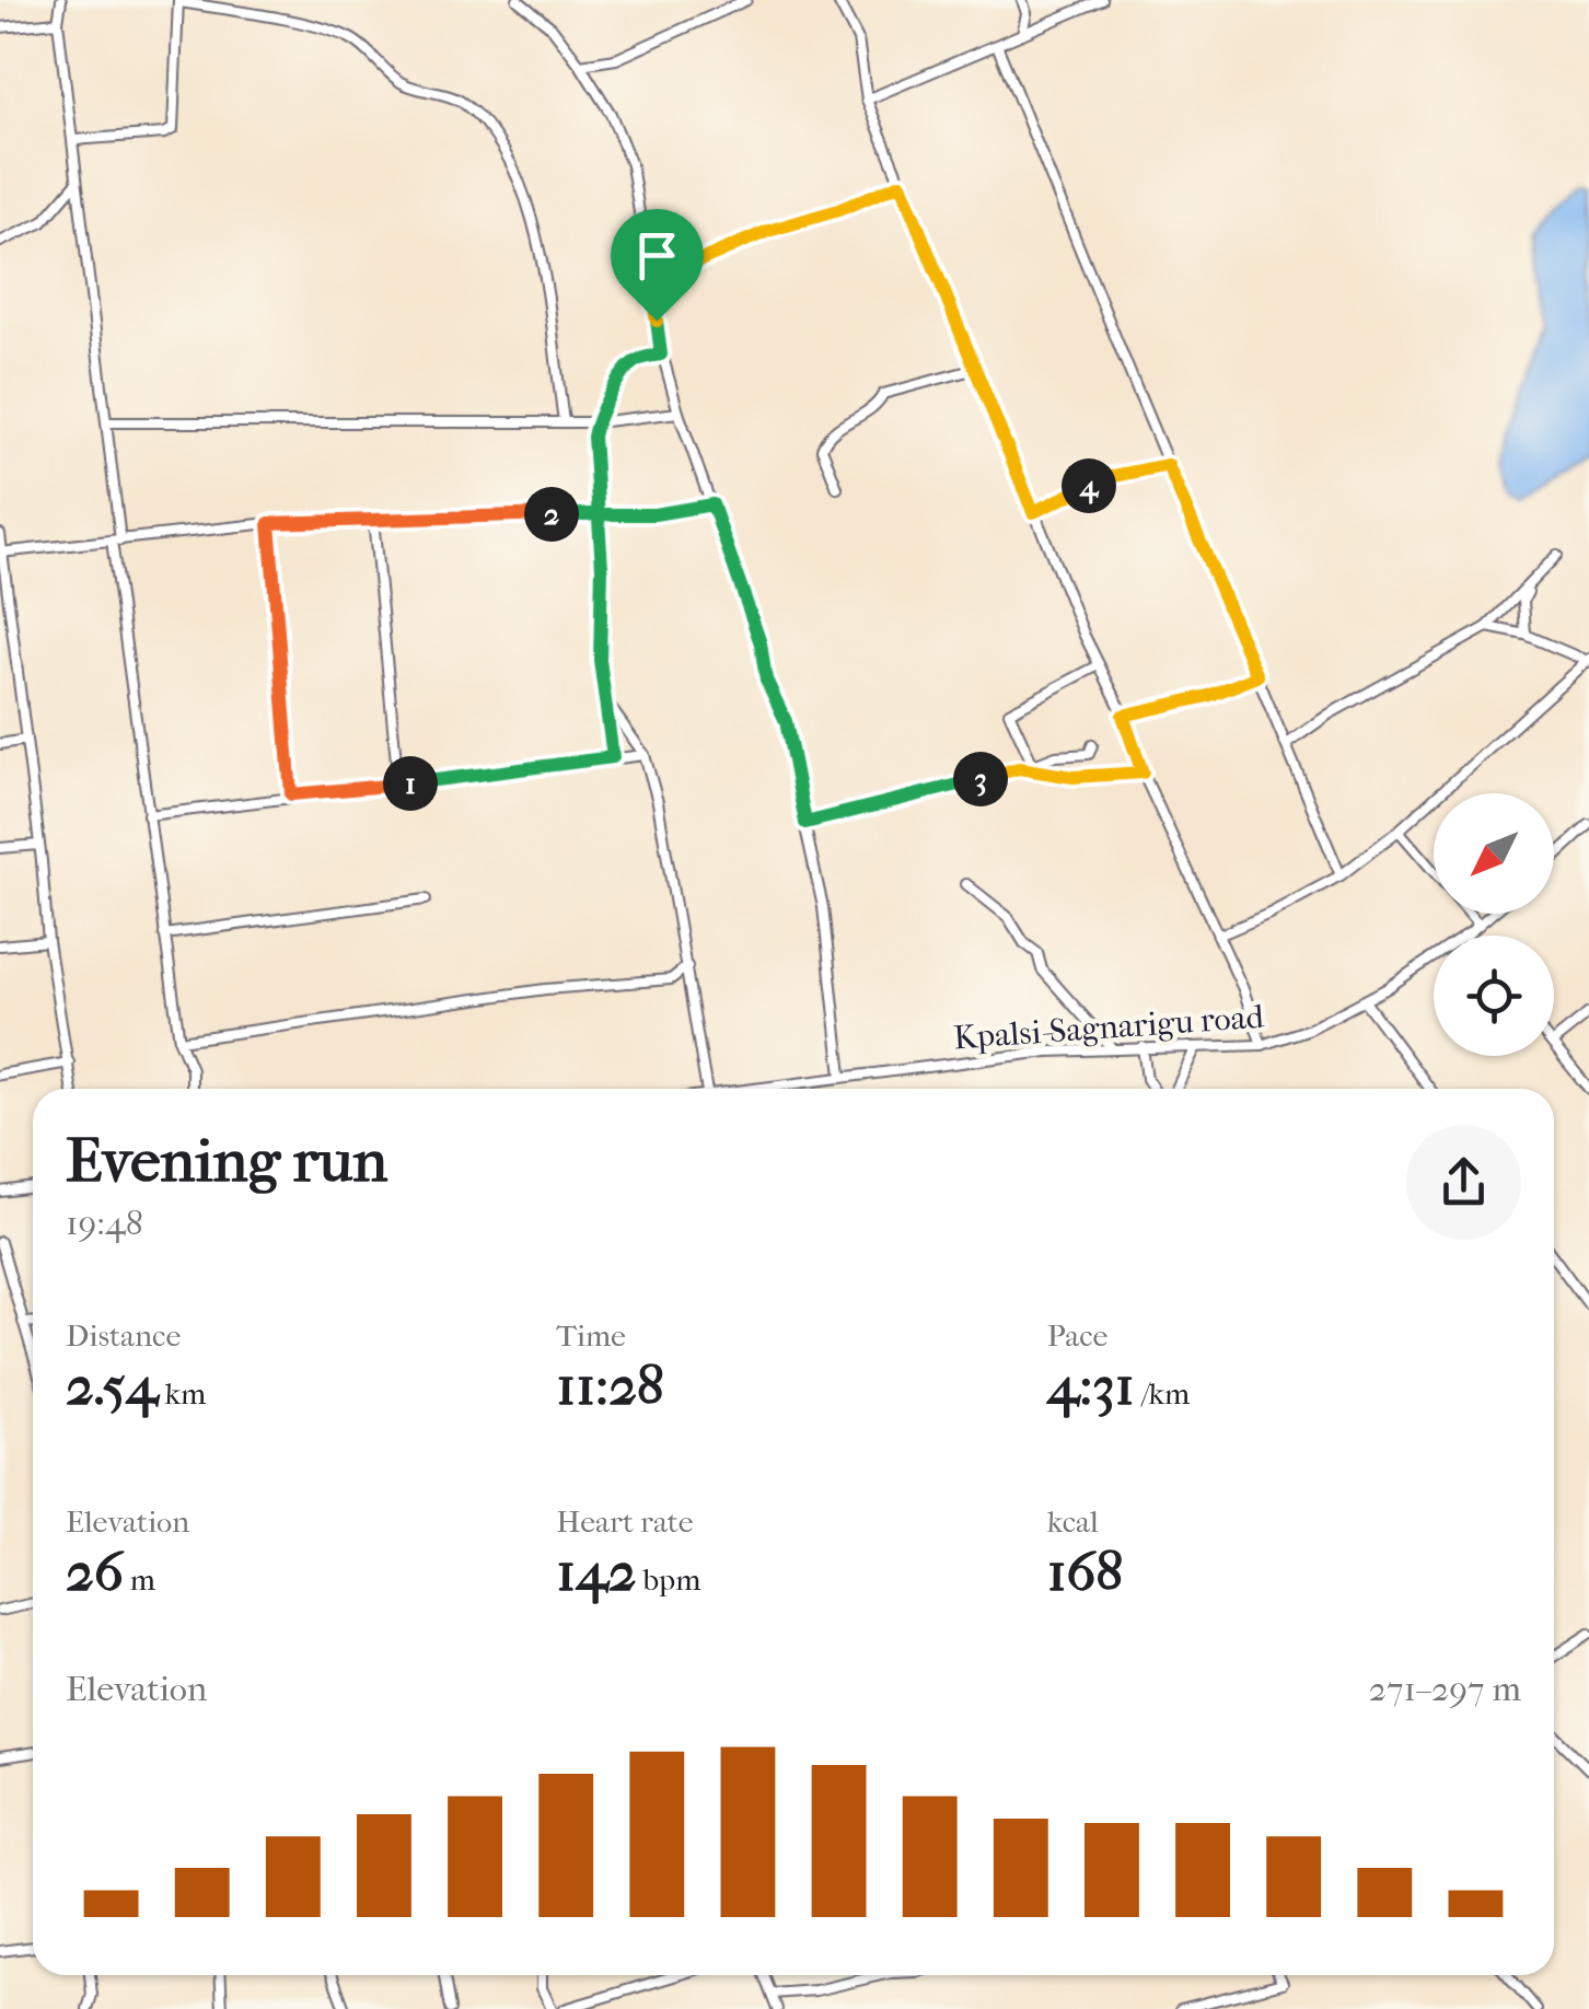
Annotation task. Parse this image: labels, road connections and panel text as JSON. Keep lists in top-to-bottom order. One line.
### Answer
{"streets":{"street":["Kpalsi-Sagnarigu road"]},"north":"bottom left","page":{"pins":["4","2","3","1"],"heading":["Evening run","19:48"],"stats":[["Distance","2.54 km"],["Time","11:28"],["Pace","4:31 /km"],["Elevation","26 m"],["Heart rate","142 bpm"],["kcal","168"]],"chart":["Elevation","271–297 m"]}}
